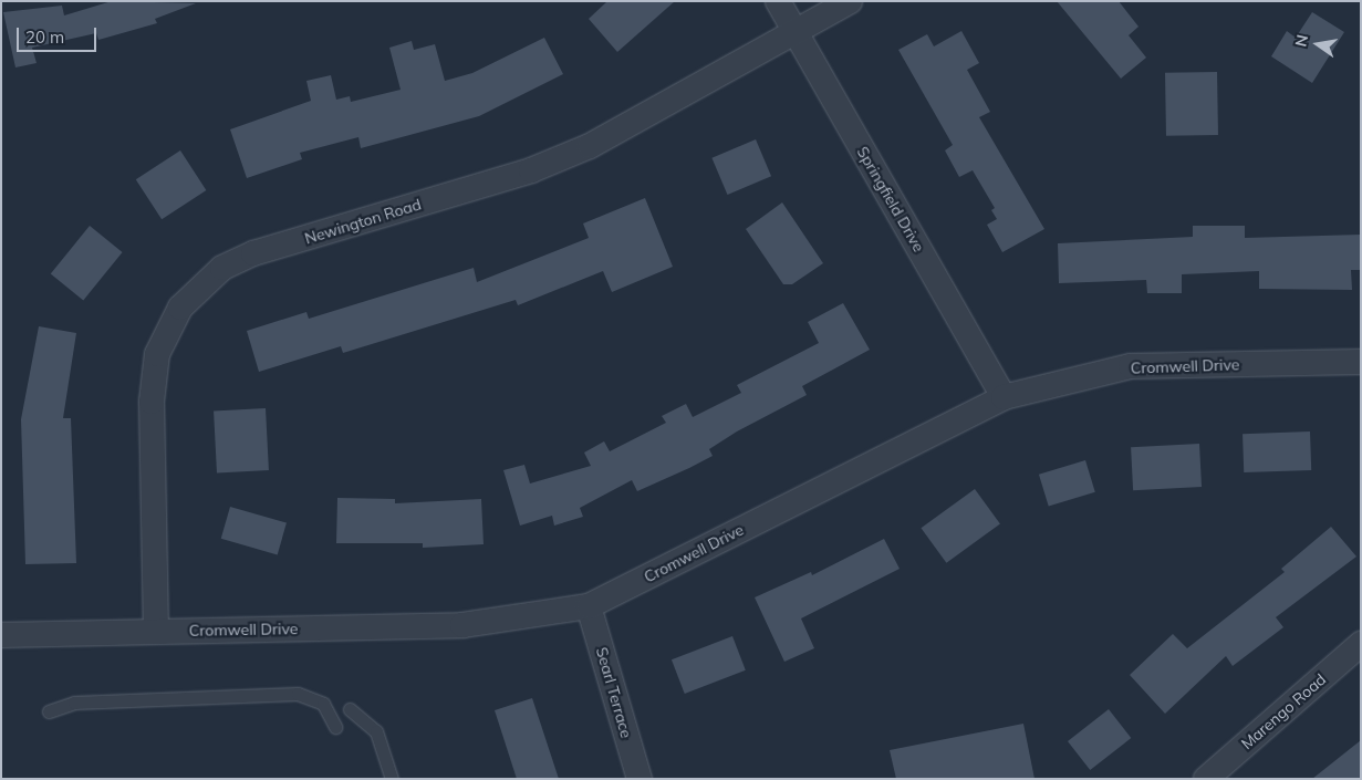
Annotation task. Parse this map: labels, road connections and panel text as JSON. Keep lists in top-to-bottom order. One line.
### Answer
{"streets":{"street":["Springfield Drive","Newington Road","Cromwell Drive","Searl Terrace","Marengo Road"]},"crossings":[["Springfield Drive","Newington Road"],["Springfield Drive","Cromwell Drive"],["Newington Road","Cromwell Drive"],["Cromwell Drive","Searl Terrace"]],"scale_bar":"20 m","north":"left"}
